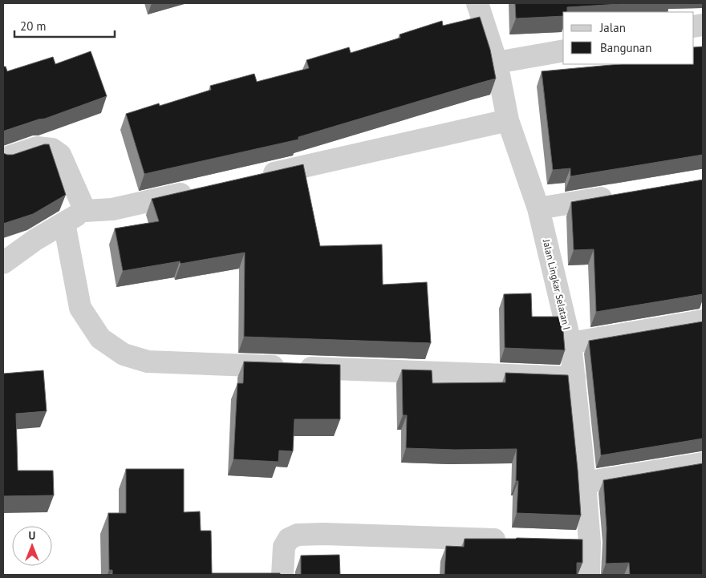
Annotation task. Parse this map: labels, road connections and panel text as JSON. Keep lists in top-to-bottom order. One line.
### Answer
{"streets":{"street":["Jalan Lingkar Selatan I"]},"legend":["Jalan","Bangunan"],"scale_bar":"20 m","north":"top"}
